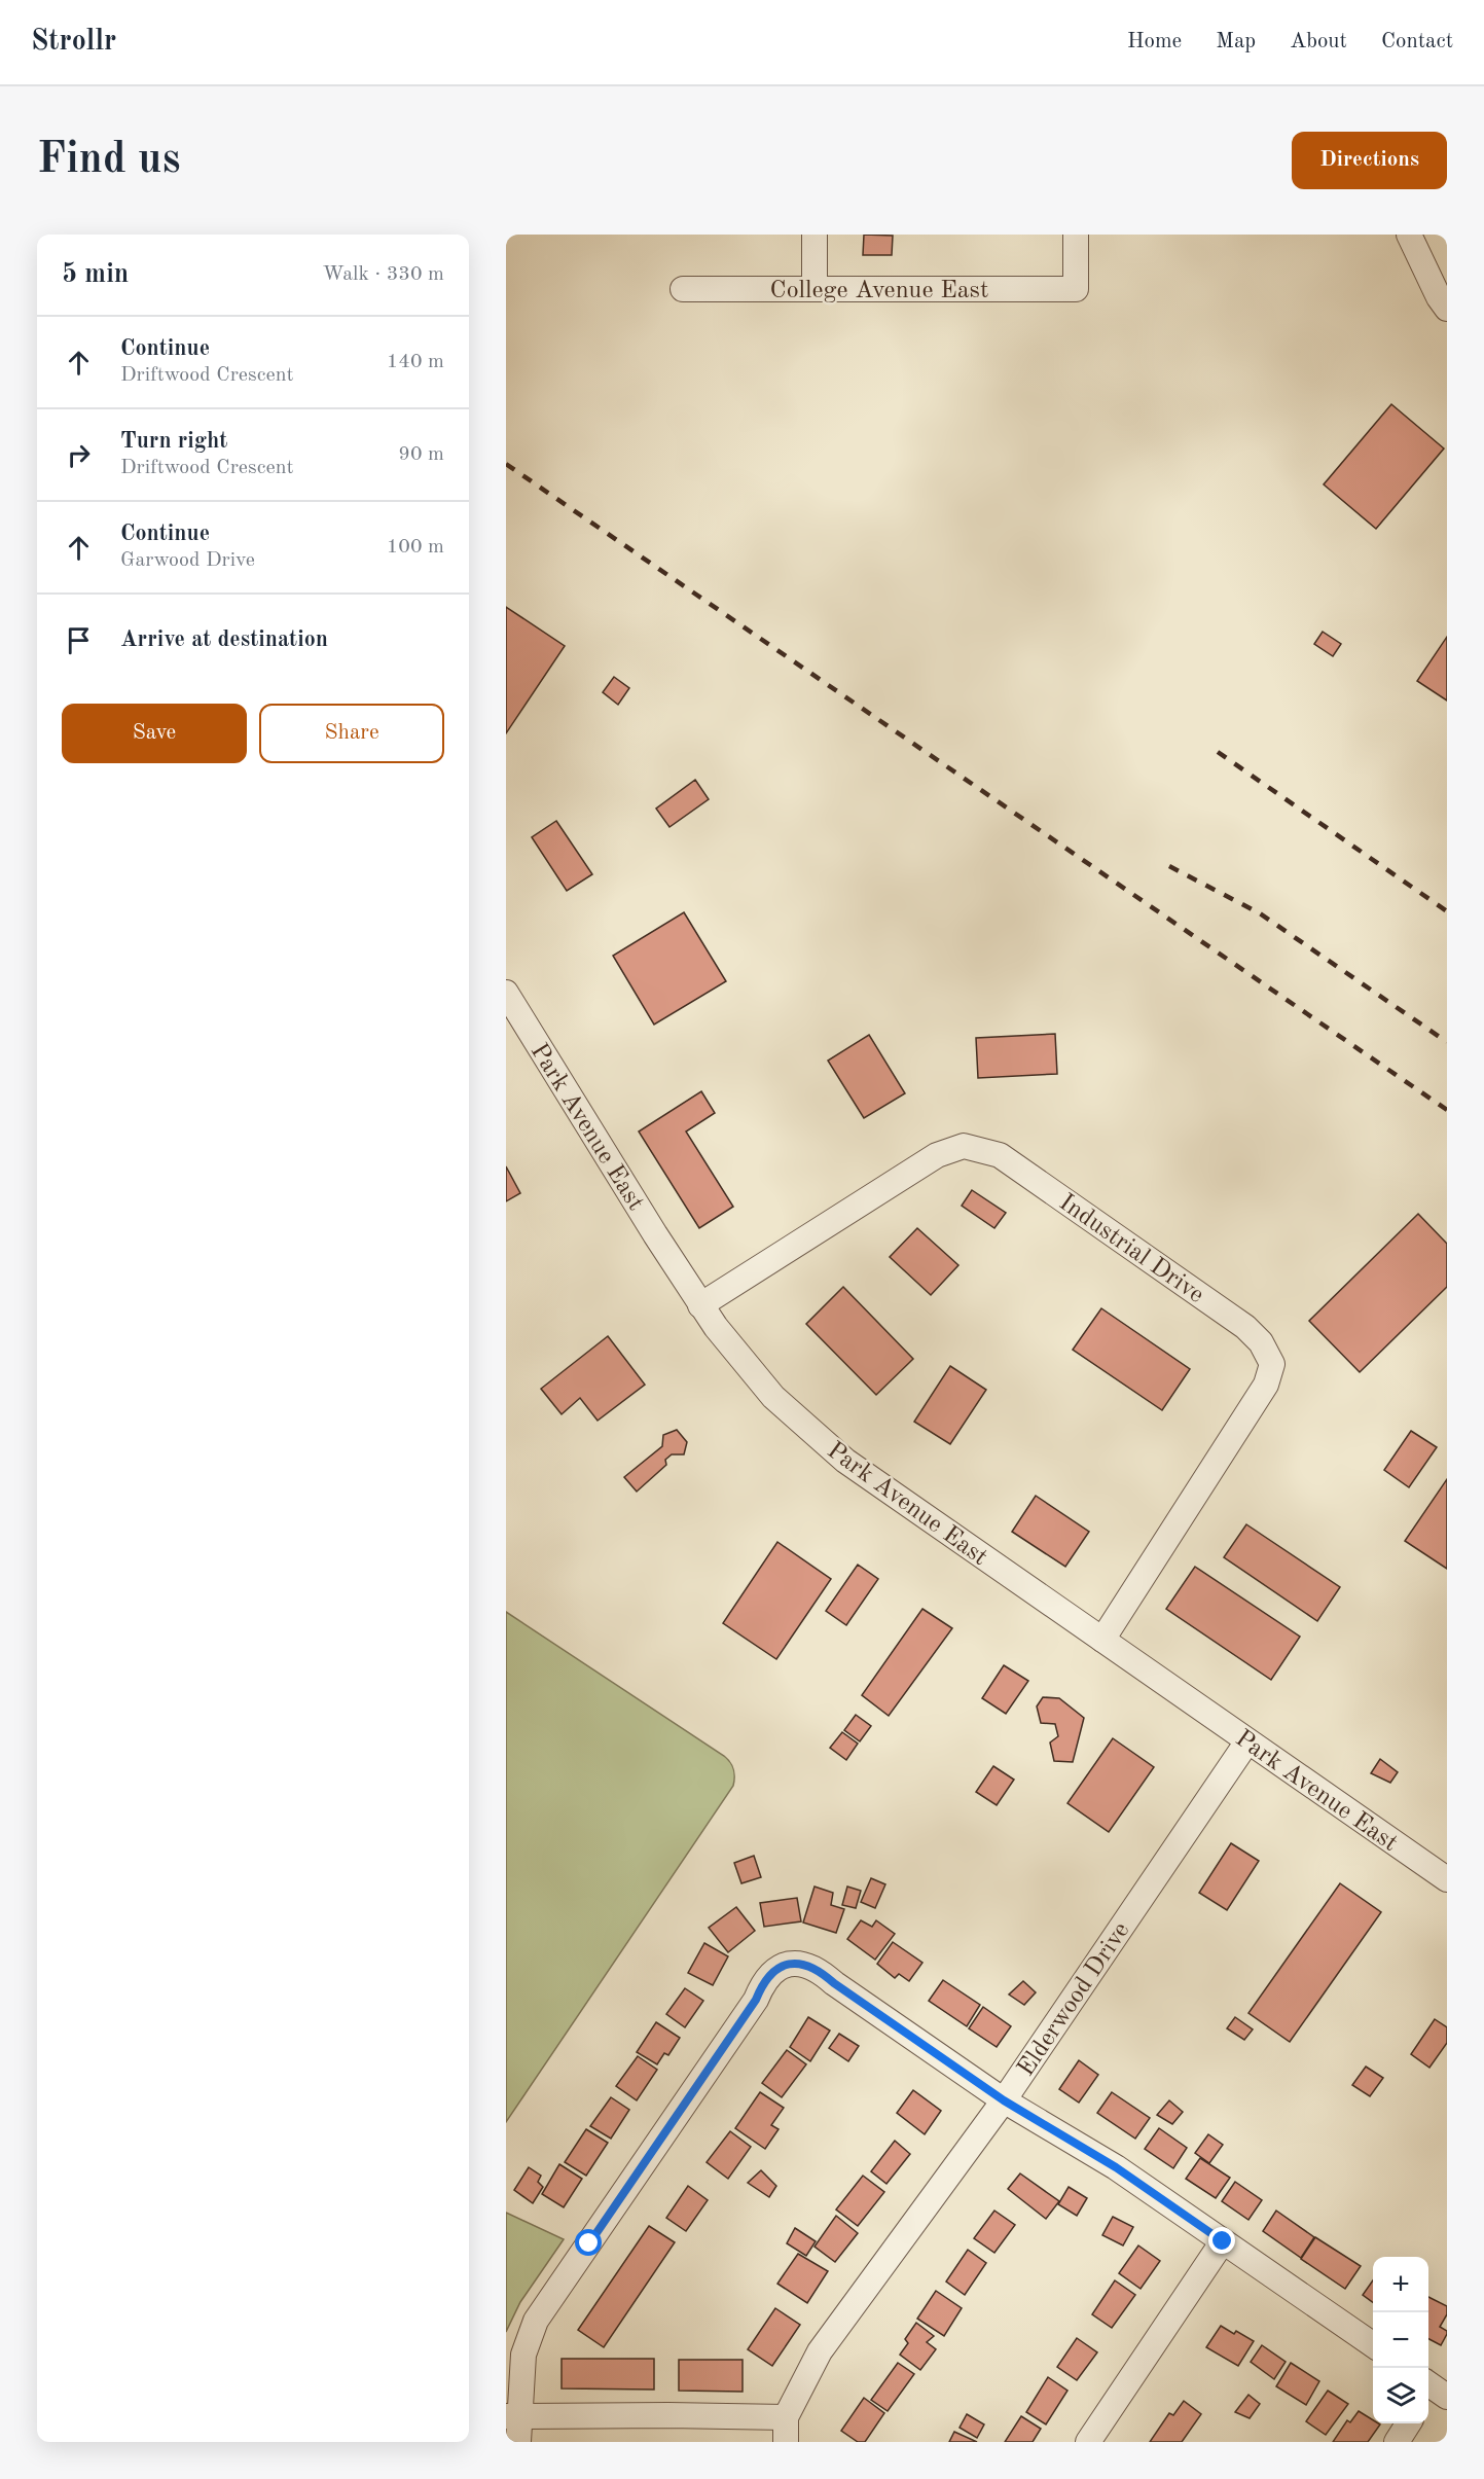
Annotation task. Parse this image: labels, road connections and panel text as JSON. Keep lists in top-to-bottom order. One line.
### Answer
{"streets":{"street":["College Avenue East","Park Avenue East","Industrial Drive","Elderwood Drive"]},"crossings":[["Park Avenue East","Industrial Drive"],["Park Avenue East","Elderwood Drive"]],"page":{"header":"Strollr","nav":["Home","Map","About","Contact"],"buttons":["Directions",["Save","Share"]],"title":"Find us","heading":["5 min","Walk · 330 m"],"list":[["Continue","Driftwood Crescent","140 m"],["Turn right","Driftwood Crescent","90 m"],["Continue","Garwood Drive","100 m"],"Arrive at destination"],"map_buttons":["+","−"]}}
